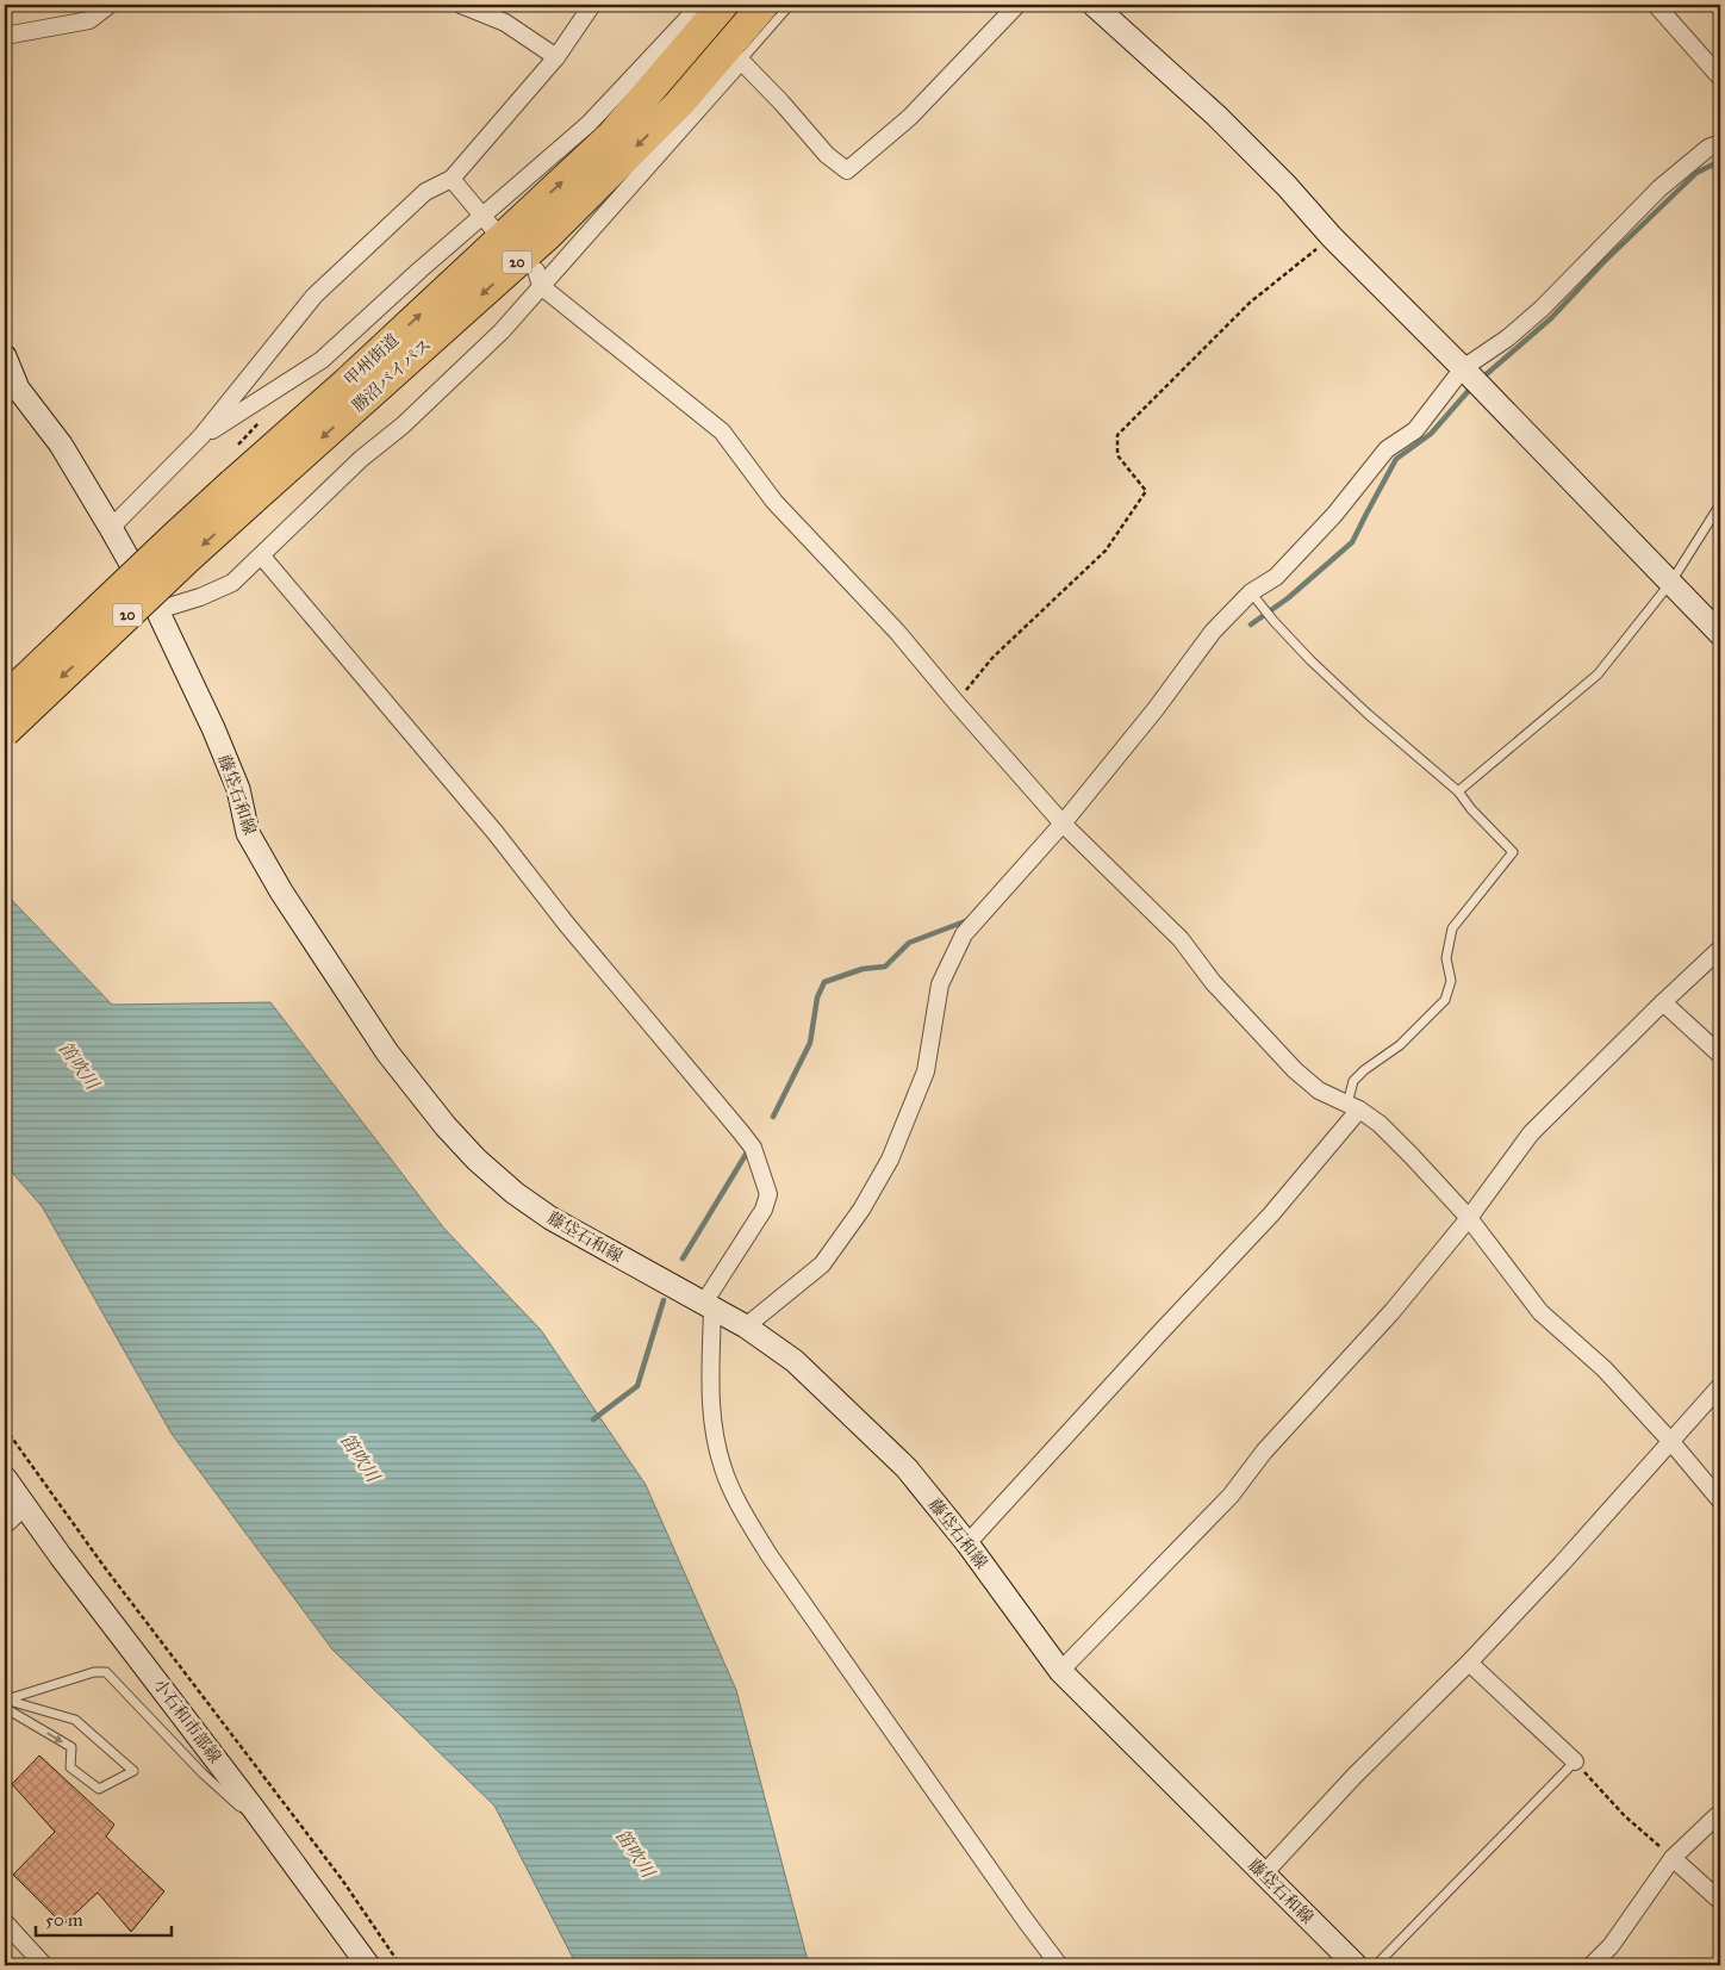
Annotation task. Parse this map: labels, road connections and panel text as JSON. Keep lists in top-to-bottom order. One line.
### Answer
{"streets":{"highway":["20","甲州街道","勝沼バイパス"],"main road":["藤垈石和線","小石和市部線"]},"crossings":[["甲州街道","勝沼バイパス"]],"one_way":["甲州街道","勝沼バイパス"],"water":["笛吹川"],"scale_bar":"50 m"}
